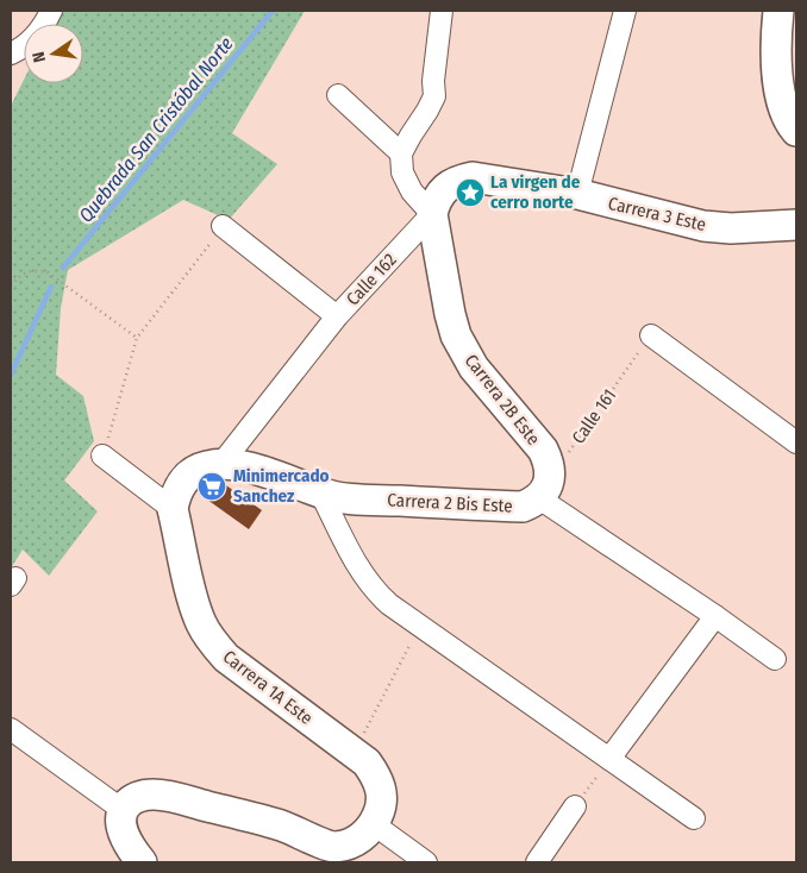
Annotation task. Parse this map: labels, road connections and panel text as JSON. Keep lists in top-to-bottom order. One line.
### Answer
{"streets":{"street":["Carrera 3 Este","Calle 162","Carrera 2B Este","Carrera 2 Bis Este","Carrera 1A Este"],"path":["Calle 161"]},"crossings":[["Carrera 3 Este","Calle 162"],["Carrera 3 Este","Carrera 2B Este"],["Calle 162","Carrera 2B Este"],["Calle 162","Carrera 2 Bis Este"],["Carrera 2B Este","Calle 161"],["Carrera 2B Este","Carrera 2 Bis Este"],["Calle 161","Carrera 2 Bis Este"]],"water":["Quebrada San Cristóbal Norte"],"places":{"place":["La virgen de cerro norte"],"supermarket":["Minimercado Sanchez"]},"north":"left"}
